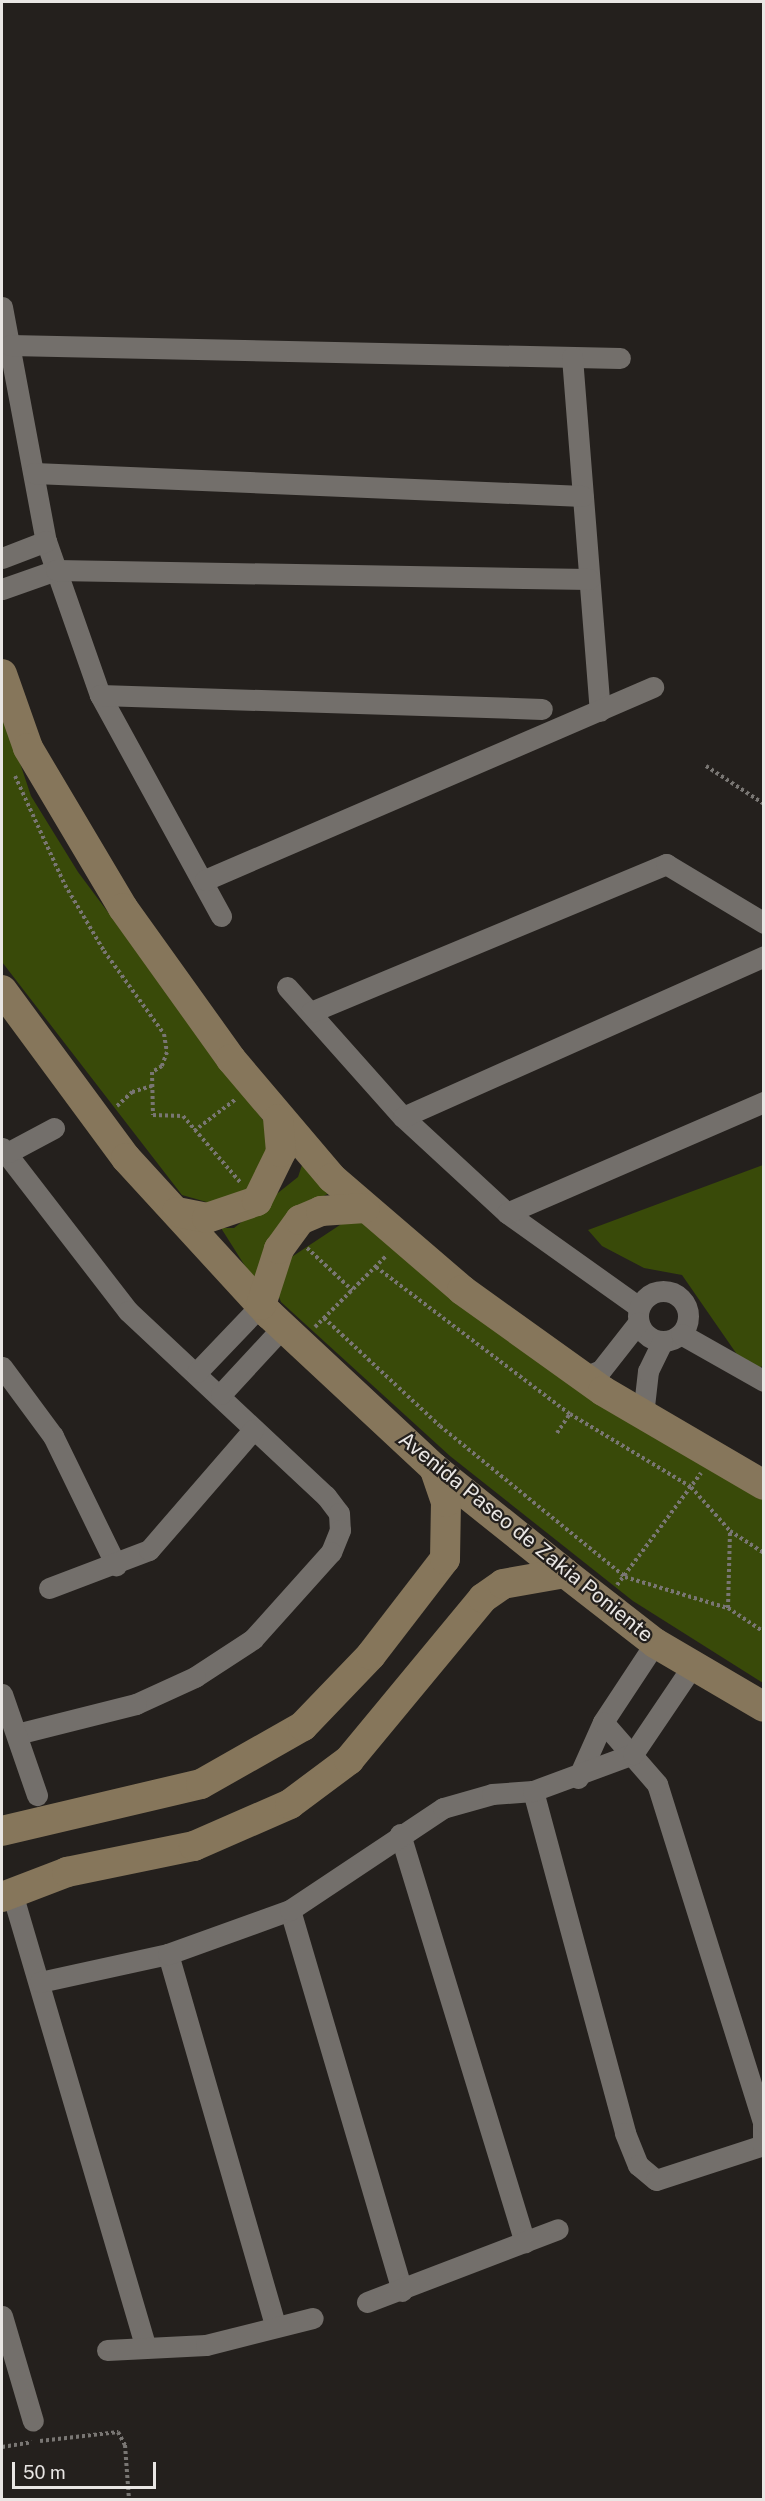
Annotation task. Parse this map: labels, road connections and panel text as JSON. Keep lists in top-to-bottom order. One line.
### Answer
{"streets":{"street":["Avenida Paseo de Zakia Poniente"]},"scale_bar":"50 m"}
